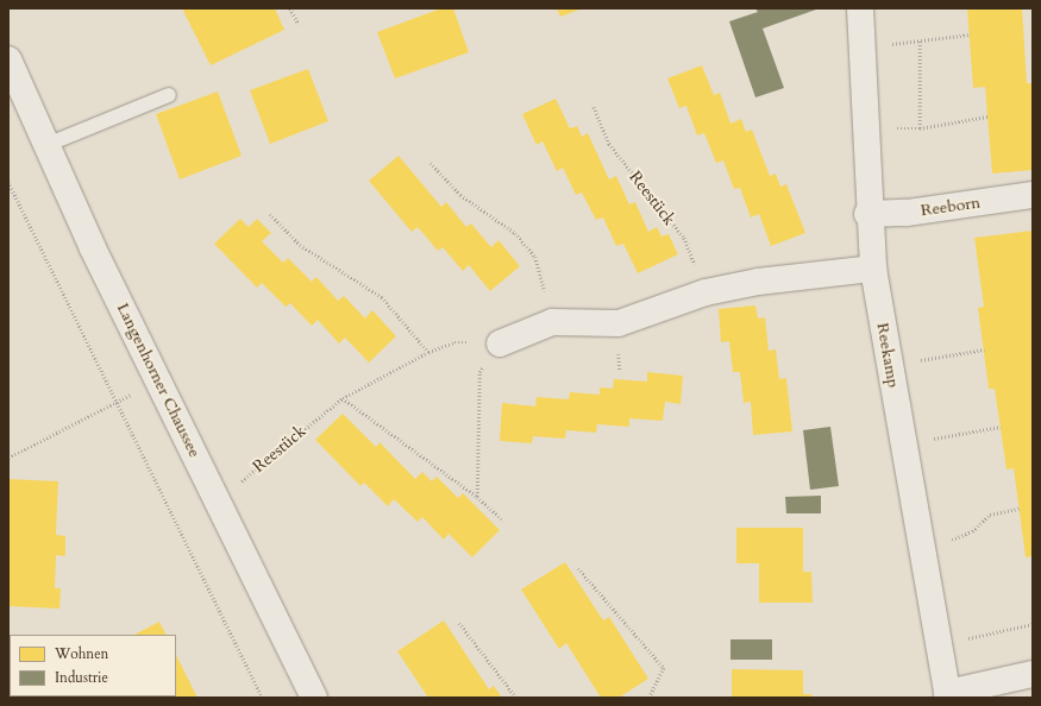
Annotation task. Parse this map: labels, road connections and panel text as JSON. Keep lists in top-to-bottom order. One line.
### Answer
{"streets":{"street":["Reeborn","Reekamp","Langenhorner Chaussee"],"path":["Reestück"]},"crossings":[["Reestück","Langenhorner Chaussee"],["Reeborn","Reekamp"]],"legend":["Wohnen","Industrie"]}
